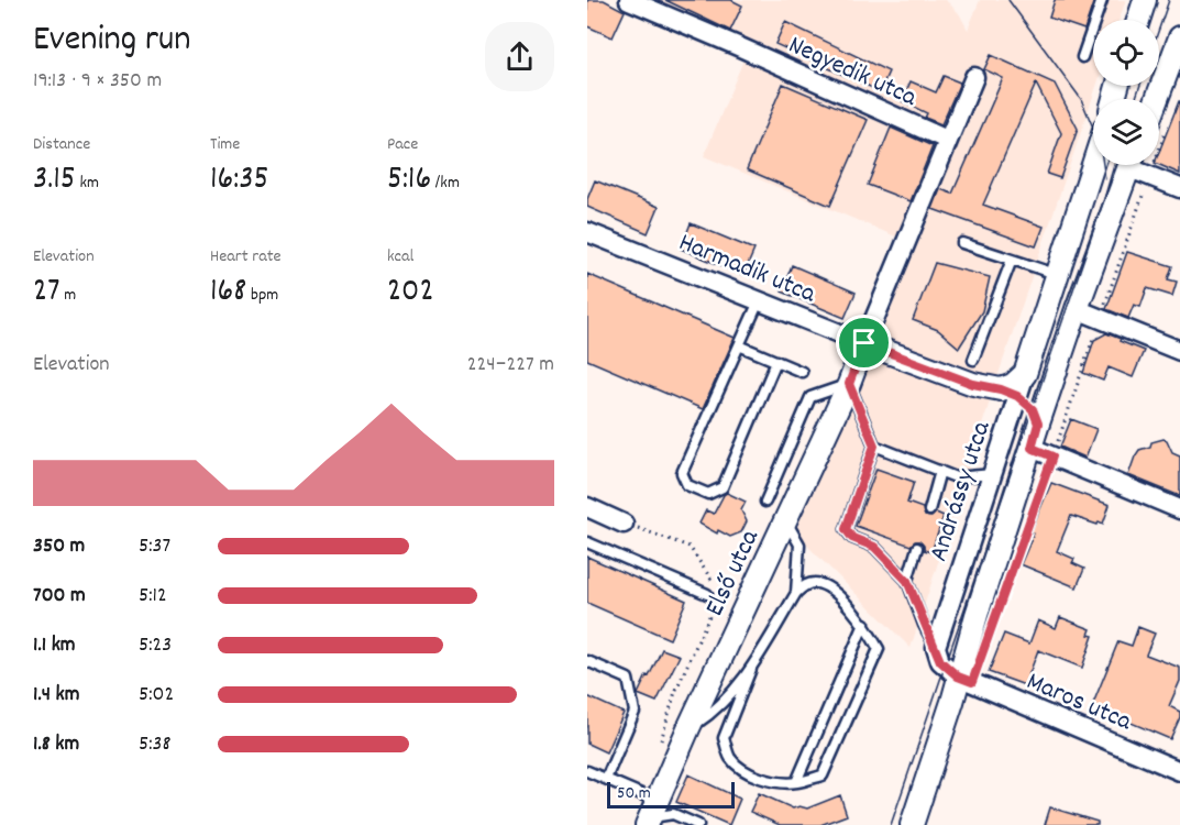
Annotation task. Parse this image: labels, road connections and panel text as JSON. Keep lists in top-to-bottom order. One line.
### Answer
{"streets":{"street":["Negyedik utca","Harmadik utca","Andrássy utca","Első utca","Maros utca"]},"crossings":[["Harmadik utca","Andrássy utca"],["Harmadik utca","Első utca"]],"scale_bar":"50 m","page":{"heading":["Evening run","19:13 · 9 × 350 m"],"stats":[["Distance","3.15 km"],["Time","16:35"],["Pace","5:16 /km"],["Elevation","27 m"],["Heart rate","168 bpm"],["kcal","202"]],"chart":["Elevation","224–227 m"],"list":[{"name":"350 m","note":"5:37"},{"name":"700 m","note":"5:12"},{"name":"1.1 km","note":"5:23"},{"name":"1.4 km","note":"5:02"},{"name":"1.8 km","note":"5:38"}],"scale":"50 m"}}
